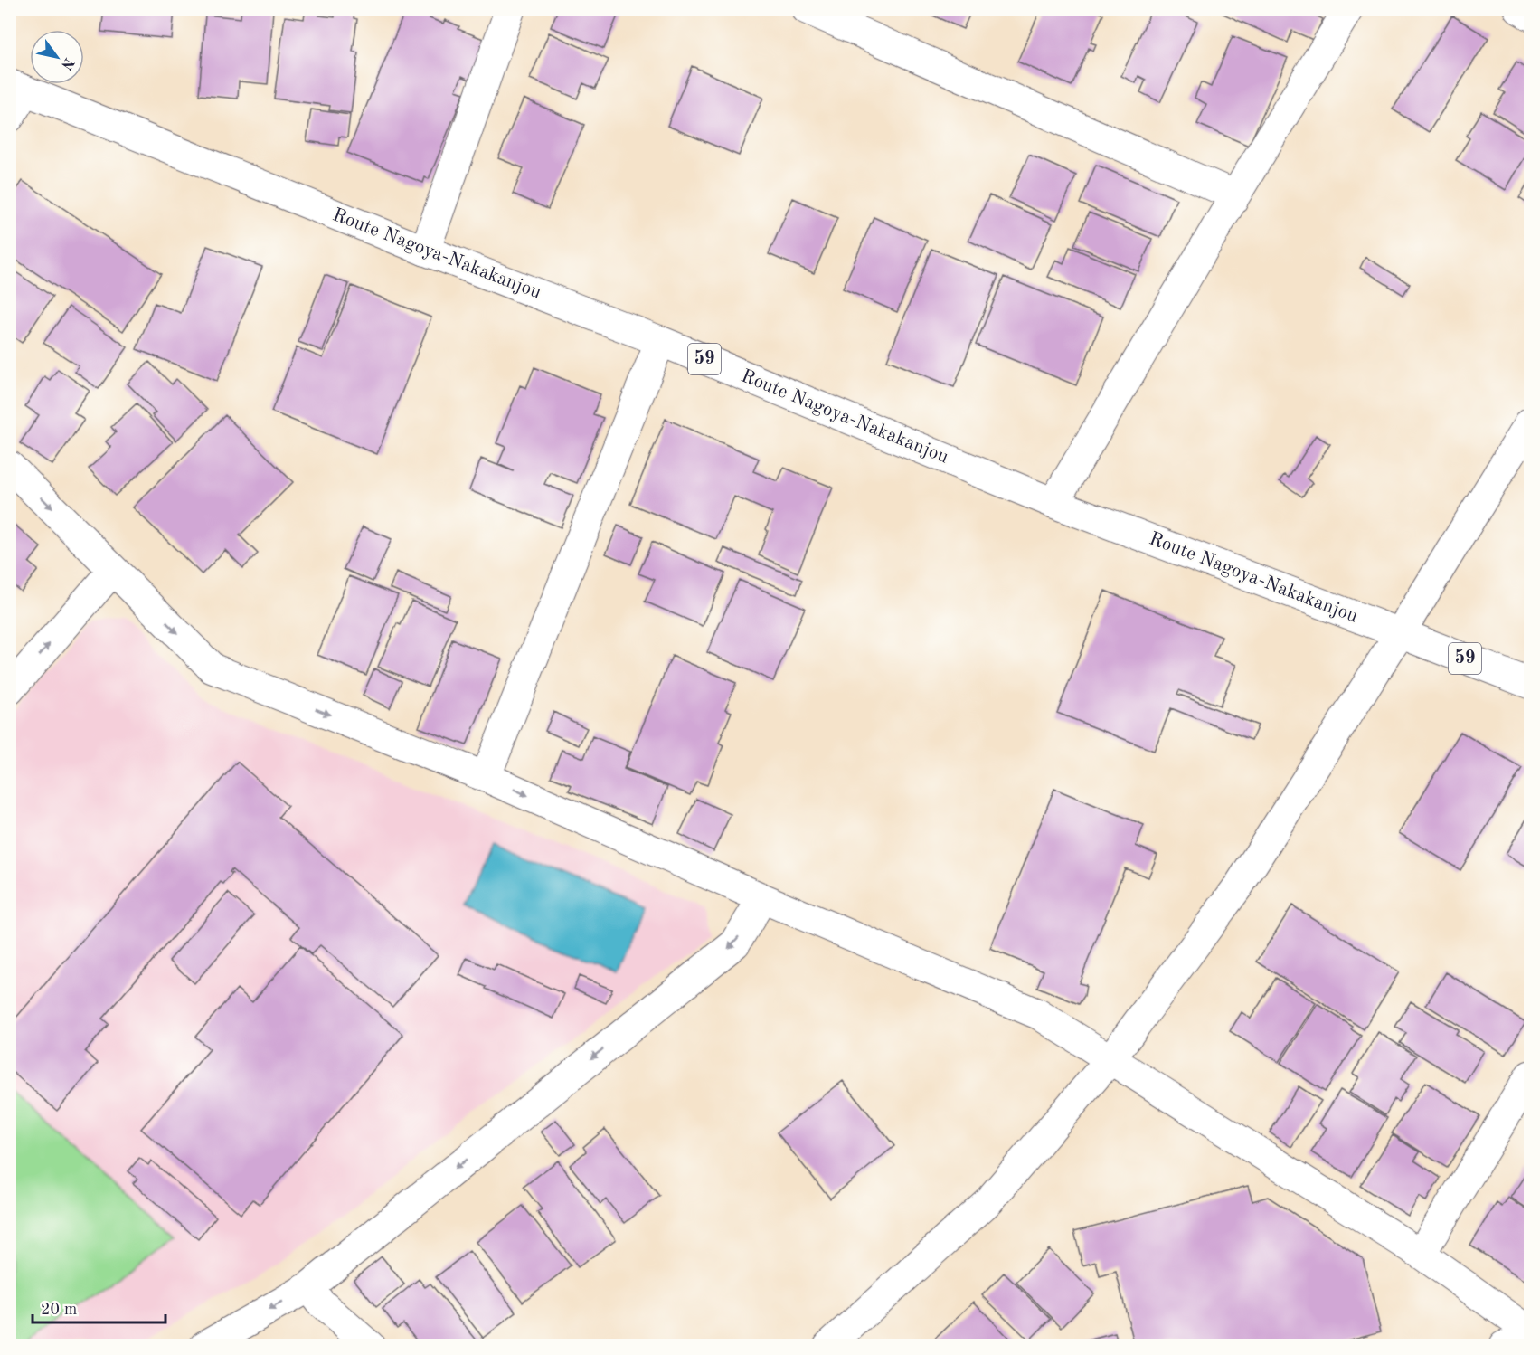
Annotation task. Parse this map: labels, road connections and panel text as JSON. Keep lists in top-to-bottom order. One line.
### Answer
{"streets":{"street":["Route Nagoya-Nakakanjou","59"]},"scale_bar":"20 m","north":"bottom right"}
